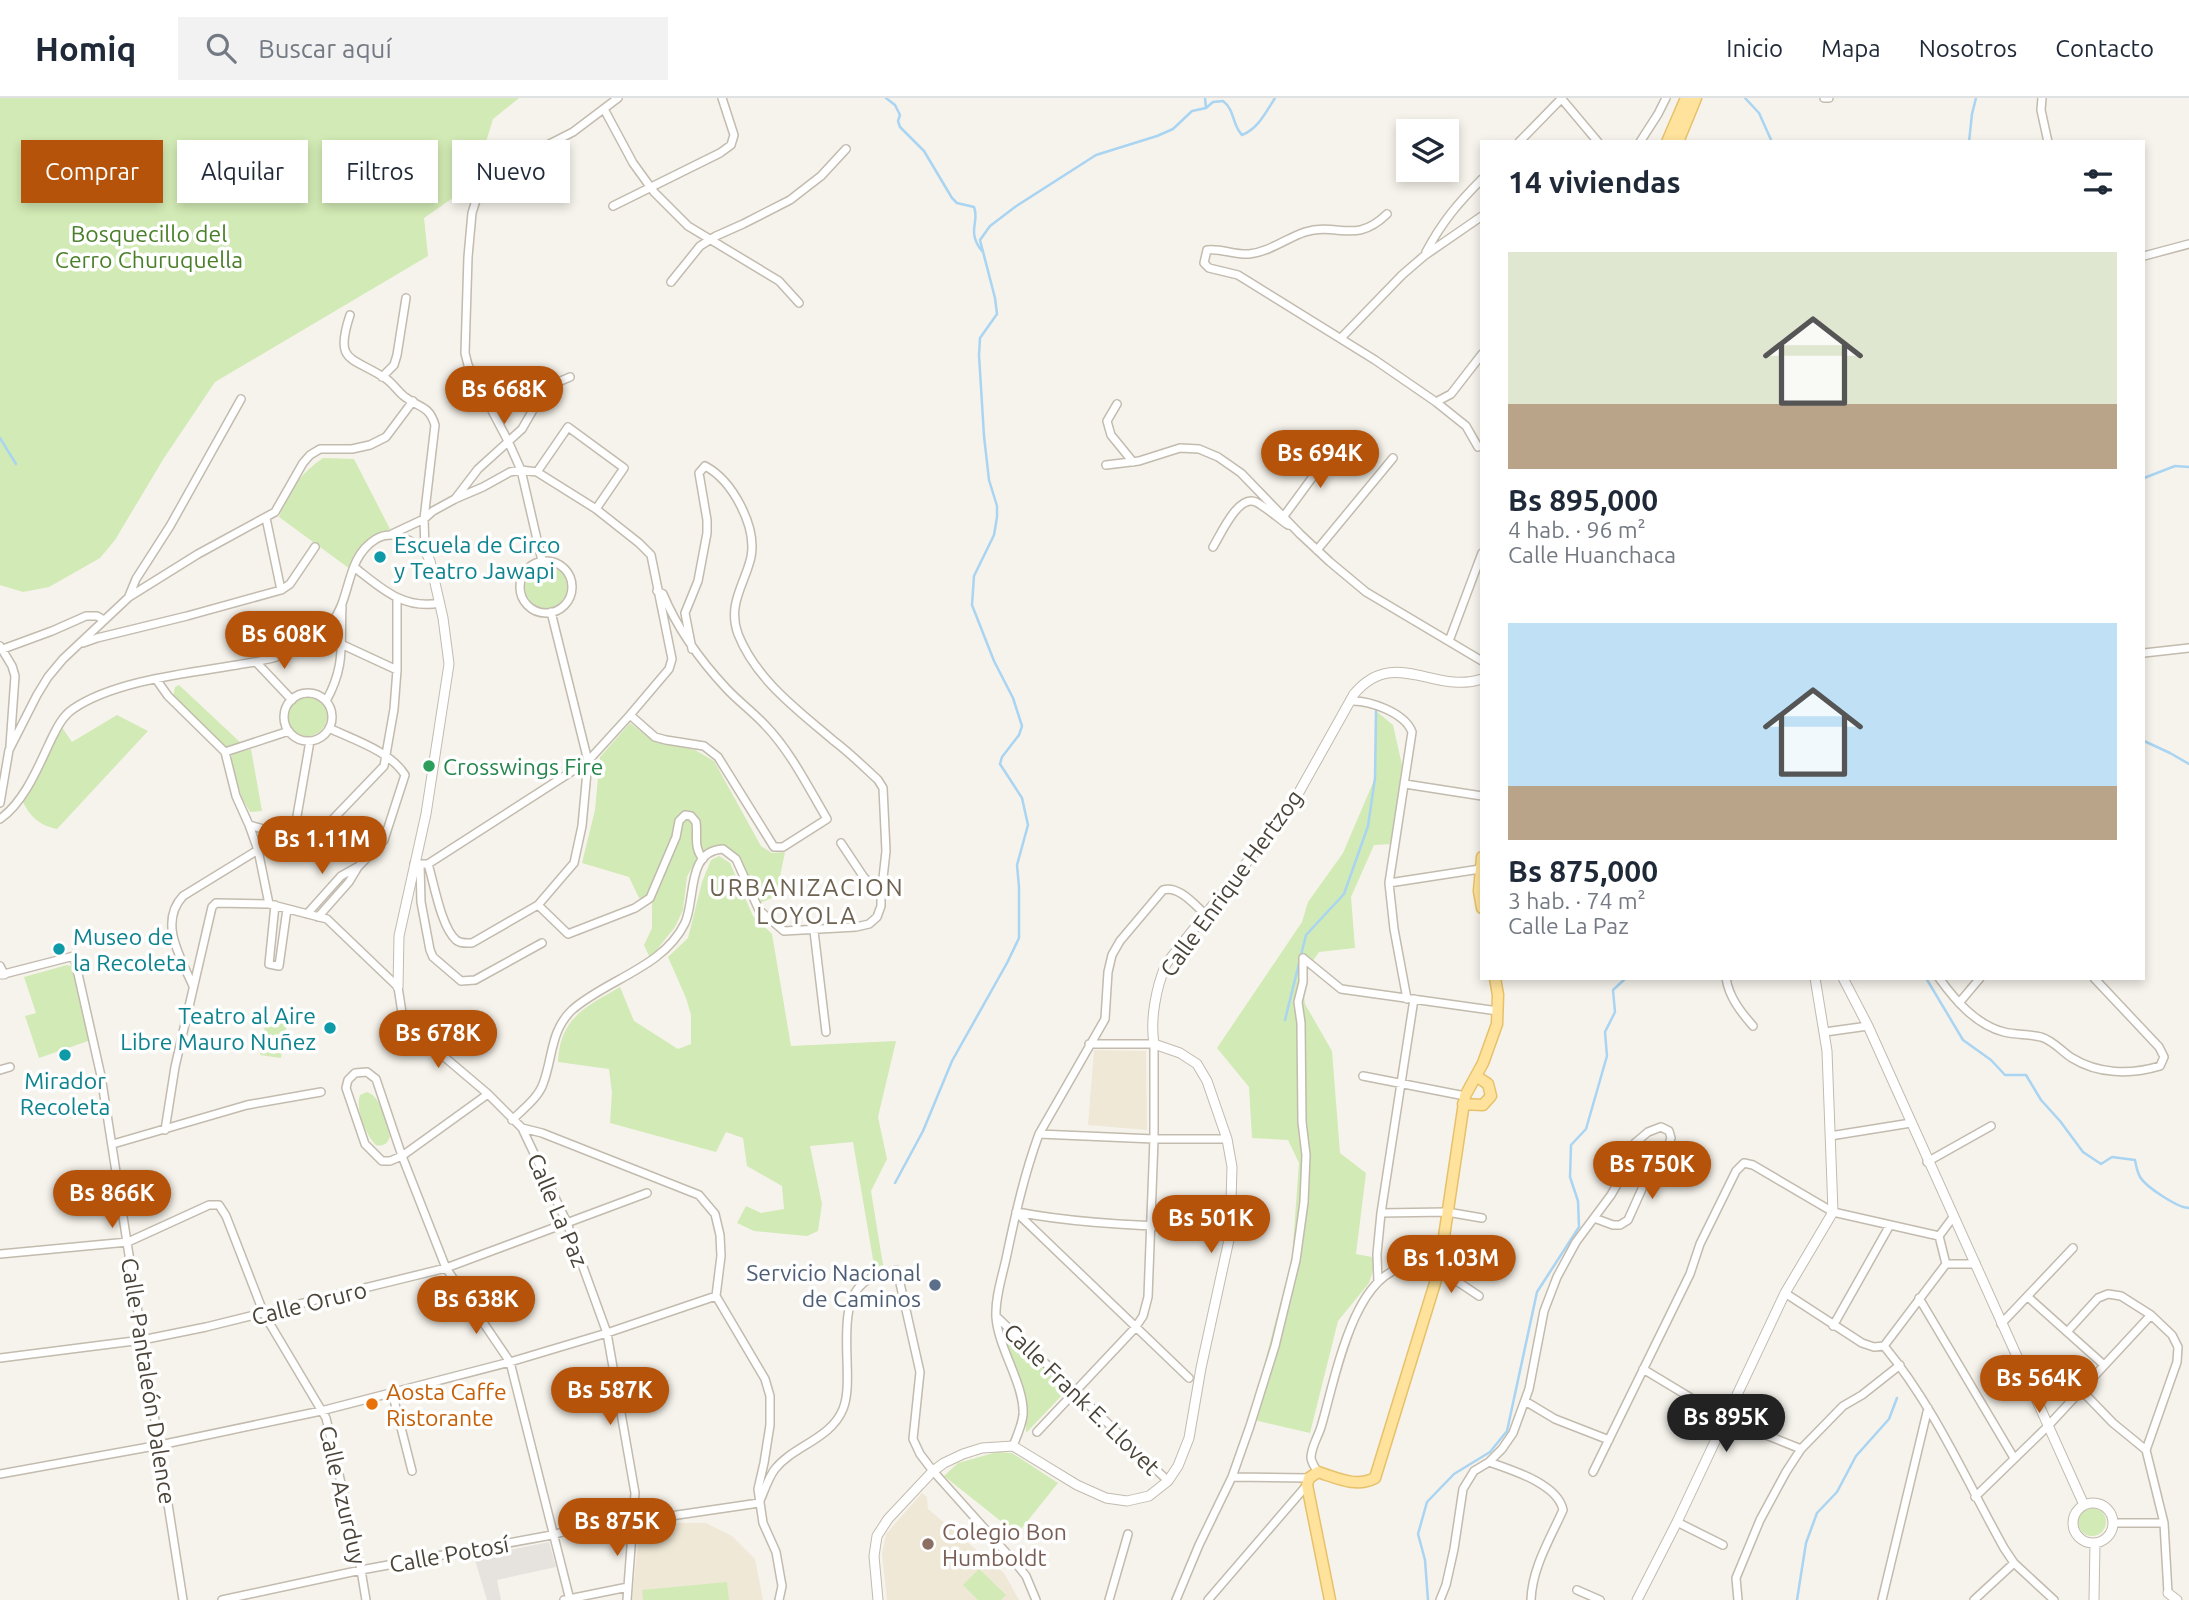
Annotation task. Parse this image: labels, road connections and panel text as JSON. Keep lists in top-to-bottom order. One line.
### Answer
{"streets":{"street":["Calle Enrique Hertzog","Calle La Paz","Calle Oruro","Calle Pantaleón Dalence","Calle Frank E. Llovet","Calle Azurduy","Calle Potosí"]},"crossings":[["Calle Enrique Hertzog","Calle Frank E. Llovet"],["Calle La Paz","Calle Oruro"],["Calle La Paz","Calle Potosí"],["Calle Oruro","Calle Pantaleón Dalence"],["Calle Oruro","Calle Azurduy"],["Calle Pantaleón Dalence","Calle Azurduy"],["Calle Azurduy","Calle Potosí"]],"districts":["URBANIZACION LOYOLA"],"parks":["Bosquecillo del Cerro Churuquella"],"places":["Escuela de Circo y Teatro Jawapi","Crosswings Fire","Museo de la Recoleta","Teatro al Aire Libre Mauro Nuñez","Mirador Recoleta","Servicio Nacional de Caminos","Aosta Caffe Ristorante","Colegio Bon Humboldt"],"page":{"header":"Homiq","search":"Buscar aquí","nav":["Inicio","Mapa","Nosotros","Contacto"],"chip":["Comprar","Alquilar","Filtros","Nuevo"],"heading":"14 viviendas","list":[{"name":"Bs 895,000","note":"4 hab. · 96 m² · Calle Huanchaca"},{"name":"Bs 875,000","note":"3 hab. · 74 m² · Calle La Paz"}],"price":["Bs 668K","Bs 694K","Bs 608K","Bs 1.11M","Bs 678K","Bs 750K","Bs 866K","Bs 501K","Bs 1.03M","Bs 638K","Bs 564K","Bs 587K","Bs 895K","Bs 875K"]}}
